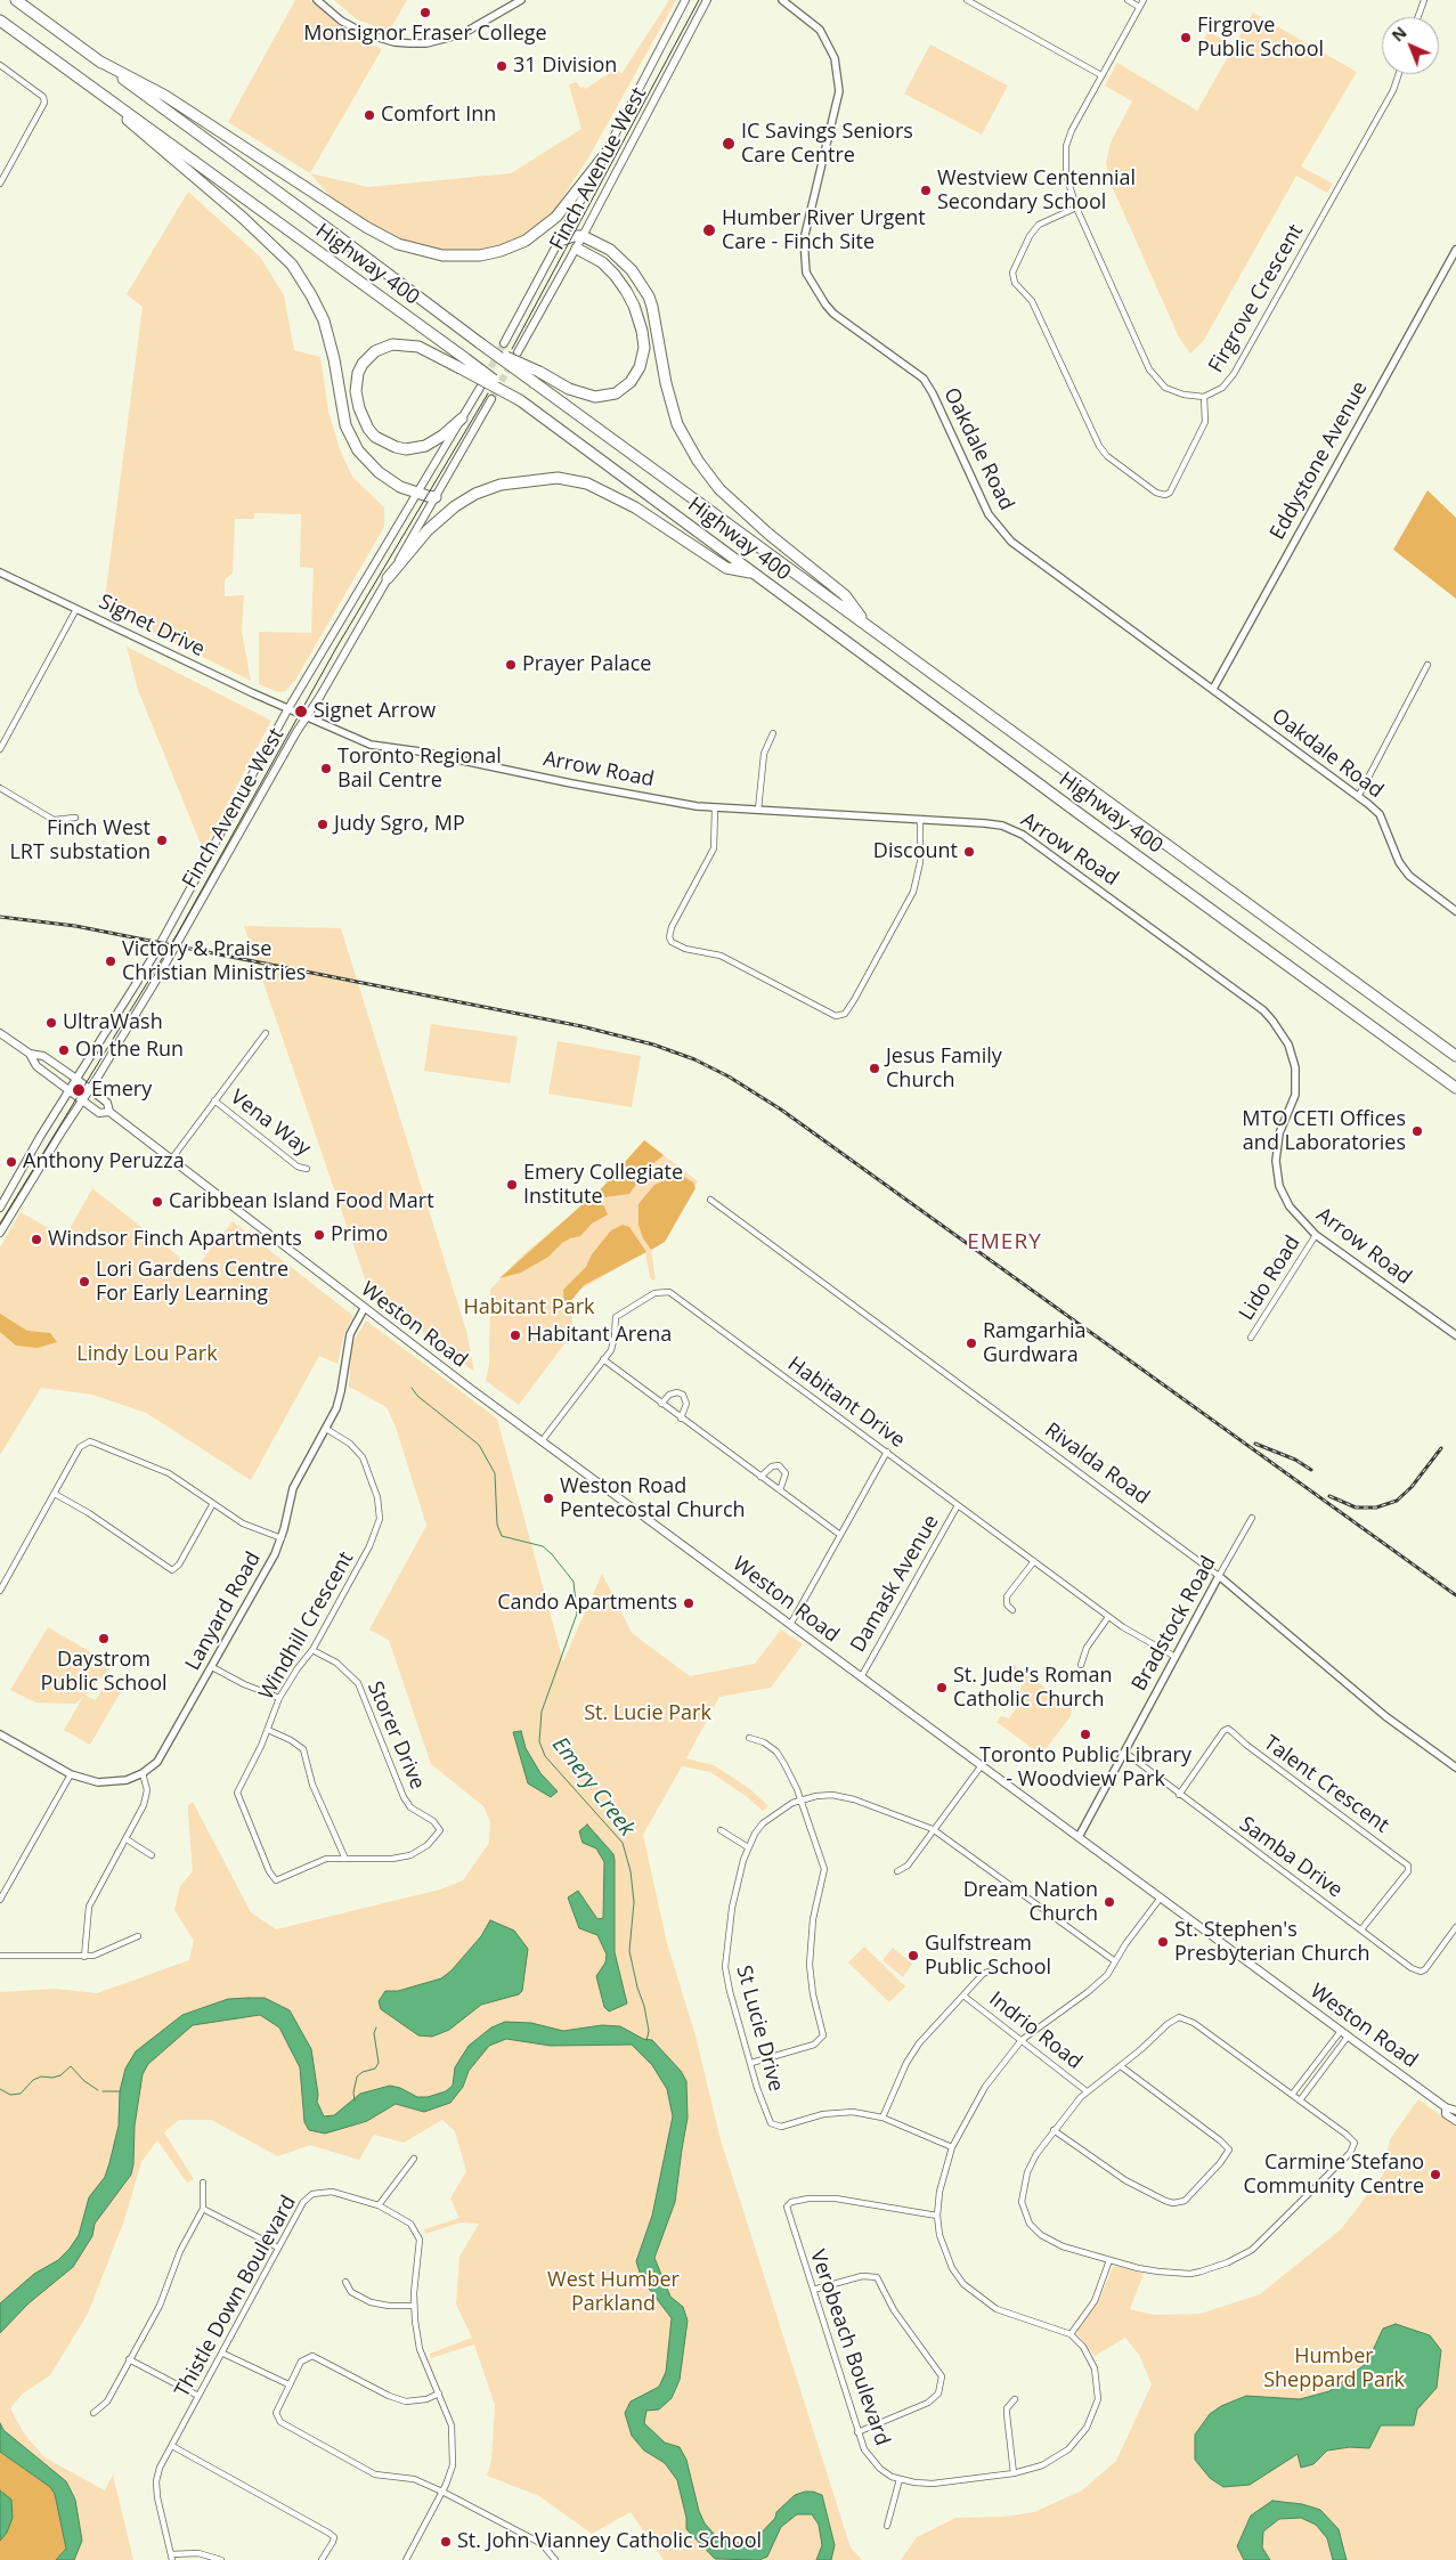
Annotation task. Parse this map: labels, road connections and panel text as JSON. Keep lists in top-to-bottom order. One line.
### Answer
{"streets":{"highway":["Highway 400"],"main road":["Finch Avenue West","Weston Road"],"street":["Firgrove Crescent","Oakdale Road","Eddystone Avenue","Signet Drive","Arrow Road","Vena Way","Lido Road","Habitant Drive","Rivalda Road","Damask Avenue","Lanyard Road","Bradstock Road","Windhill Crescent","Storer Drive","Talent Crescent","Samba Drive","St Lucie Drive","Indrio Road","Thistle Down Boulevard","Verobeach Boulevard"]},"crossings":[["Finch Avenue West","Signet Drive"],["Finch Avenue West","Arrow Road"],["Finch Avenue West","Weston Road"],["Oakdale Road","Eddystone Avenue"],["Signet Drive","Arrow Road"],["Arrow Road","Lido Road"],["Weston Road","Habitant Drive"],["Weston Road","Damask Avenue"],["Weston Road","Lanyard Road"],["Weston Road","Bradstock Road"],["Habitant Drive","Damask Avenue"],["Habitant Drive","Bradstock Road"],["Rivalda Road","Bradstock Road"],["Lanyard Road","Windhill Crescent"],["Bradstock Road","Samba Drive"],["Windhill Crescent","Storer Drive"],["Talent Crescent","Samba Drive"]],"districts":["EMERY"],"water":["Emery Creek"],"parks":["Habitant Park","Lindy Lou Park","St. Lucie Park","West Humber Parkland","Humber Sheppard Park"],"places":["Monsignor Fraser College","Firgrove Public School","31 Division","Comfort Inn","IC Savings Seniors Care Centre","Westview Centennial Secondary School","Humber River Urgent Care - Finch Site","Prayer Palace","Signet Arrow","Toronto Regional Bail Centre","Judy Sgro, MP","Finch West LRT substation","Discount","Victory & Praise Christian Ministries","UltraWash","On the Run","Jesus Family Church","Emery","MTO CETI Offices and Laboratories","Anthony Peruzza","Emery Collegiate Institute","Caribbean Island Food Mart","Primo","Windsor Finch Apartments","Lori Gardens Centre For Early Learning","Habitant Arena","Ramgarhia Gurdwara","Weston Road Pentecostal Church","Cando Apartments","Daystrom Public School","St. Jude's Roman Catholic Church","Toronto Public Library - Woodview Park","Dream Nation Church","St. Stephen's Presbyterian Church","Gulfstream Public School","Carmine Stefano Community Centre","St. John Vianney Catholic School"],"north":"top left"}
